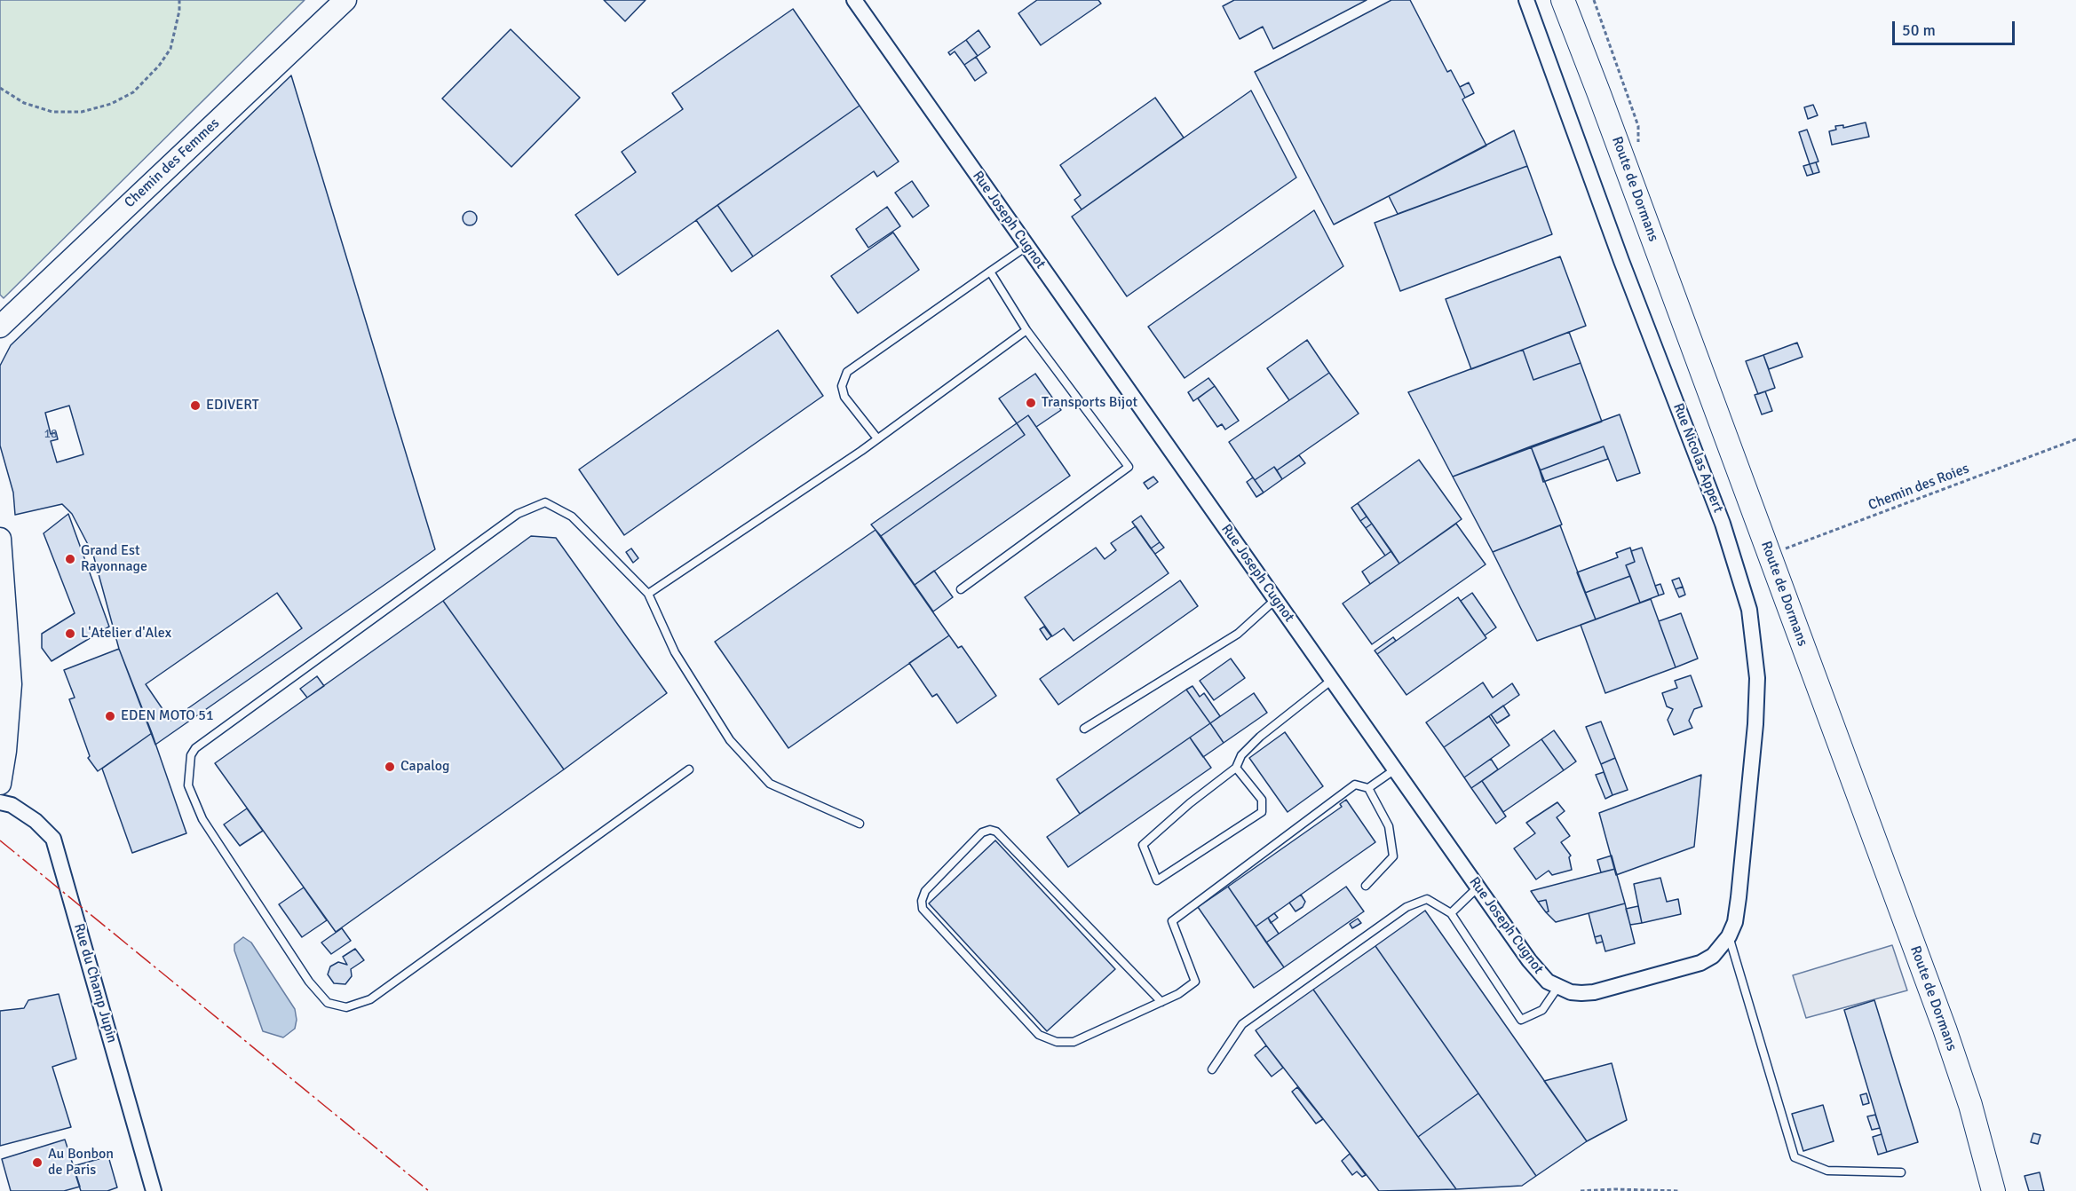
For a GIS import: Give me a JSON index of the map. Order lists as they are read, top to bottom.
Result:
{
  "streets": {
    "main road": ["Route de Dormans"],
    "street": [
      "Chemin des Femmes",
      "Rue Joseph Cugnot",
      "Rue Nicolas Appert",
      "Rue du Champ Jupin"
    ],
    "path": ["Chemin des Roies"]
  },
  "crossings": [
    ["Route de Dormans", "Chemin des Roies"]
  ],
  "places": [
    "Transports Bijot",
    "EDIVERT",
    "Grand Est Rayonnage",
    "L'Atelier d'Alex",
    "EDEN MOTO 51",
    "Capalog",
    "Au Bonbon de Paris"
  ],
  "house_numbers": ["18"],
  "scale_bar": "50 m"
}
